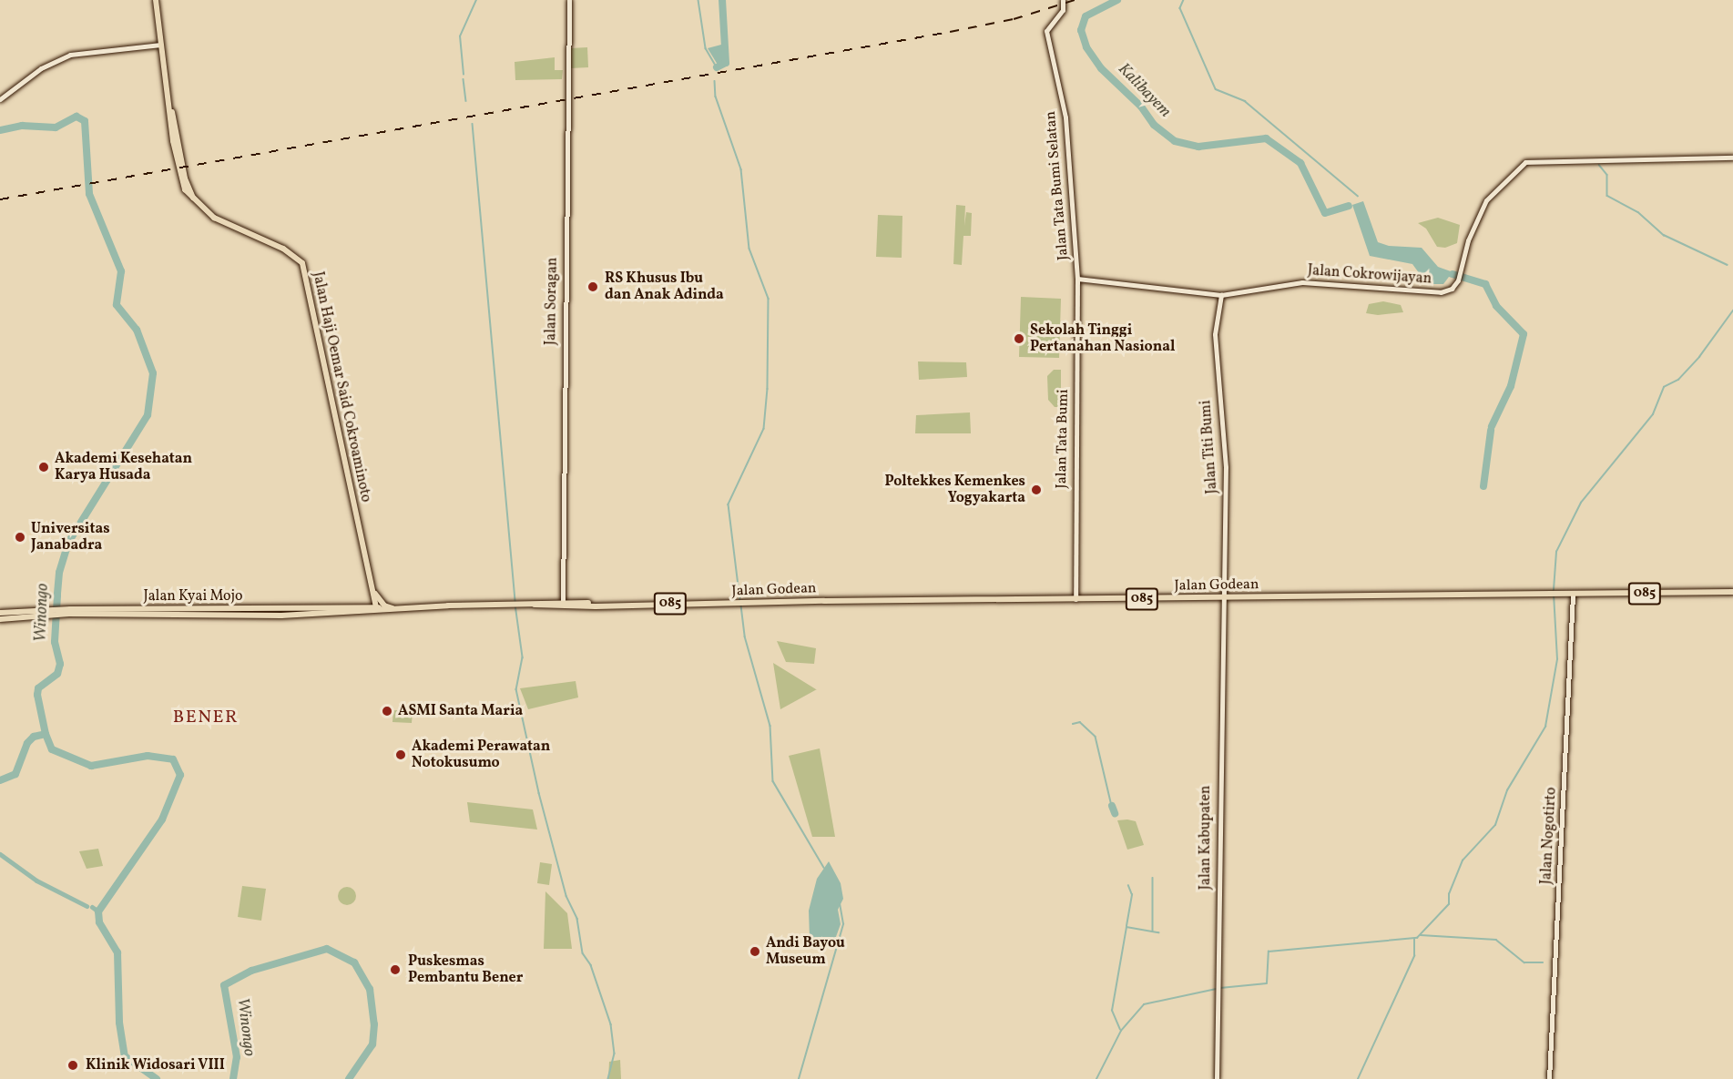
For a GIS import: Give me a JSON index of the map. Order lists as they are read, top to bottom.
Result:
{
  "streets": {
    "main road": [
      "Jalan Haji Oemar Said Cokroaminoto",
      "Jalan Godean",
      "085",
      "Jalan Kyai Mojo"
    ],
    "street": [
      "Jalan Tata Bumi Selatan",
      "Jalan Cokrowijayan",
      "Jalan Soragan",
      "Jalan Tata Bumi",
      "Jalan Titi Bumi",
      "Jalan Nogotirto",
      "Jalan Kabupaten"
    ]
  },
  "crossings": [
    ["Jalan Tata Bumi Selatan", "Jalan Cokrowijayan"],
    ["Jalan Tata Bumi Selatan", "Jalan Tata Bumi"],
    ["Jalan Cokrowijayan", "Jalan Tata Bumi"],
    ["Jalan Cokrowijayan", "Jalan Titi Bumi"],
    ["Jalan Soragan", "Jalan Godean"],
    ["Jalan Haji Oemar Said Cokroaminoto", "Jalan Kyai Mojo"],
    ["Jalan Tata Bumi", "Jalan Godean"],
    ["Jalan Titi Bumi", "Jalan Godean"],
    ["Jalan Titi Bumi", "Jalan Kabupaten"],
    ["Jalan Godean", "Jalan Kyai Mojo"],
    ["Jalan Godean", "Jalan Nogotirto"],
    ["Jalan Godean", "Jalan Kabupaten"]
  ],
  "districts": ["BENER"],
  "water": ["Kalibayem", "Winongo"],
  "places": [
    "RS Khusus Ibu dan Anak Adinda",
    "Sekolah Tinggi Pertanahan Nasional",
    "Akademi Kesehatan Karya Husada",
    "Poltekkes Kemenkes Yogyakarta",
    "Universitas Janabadra",
    "ASMI Santa Maria",
    "Akademi Perawatan Notokusumo",
    "Andi Bayou Museum",
    "Puskesmas Pembantu Bener",
    "Klinik Widosari VIII"
  ]
}
